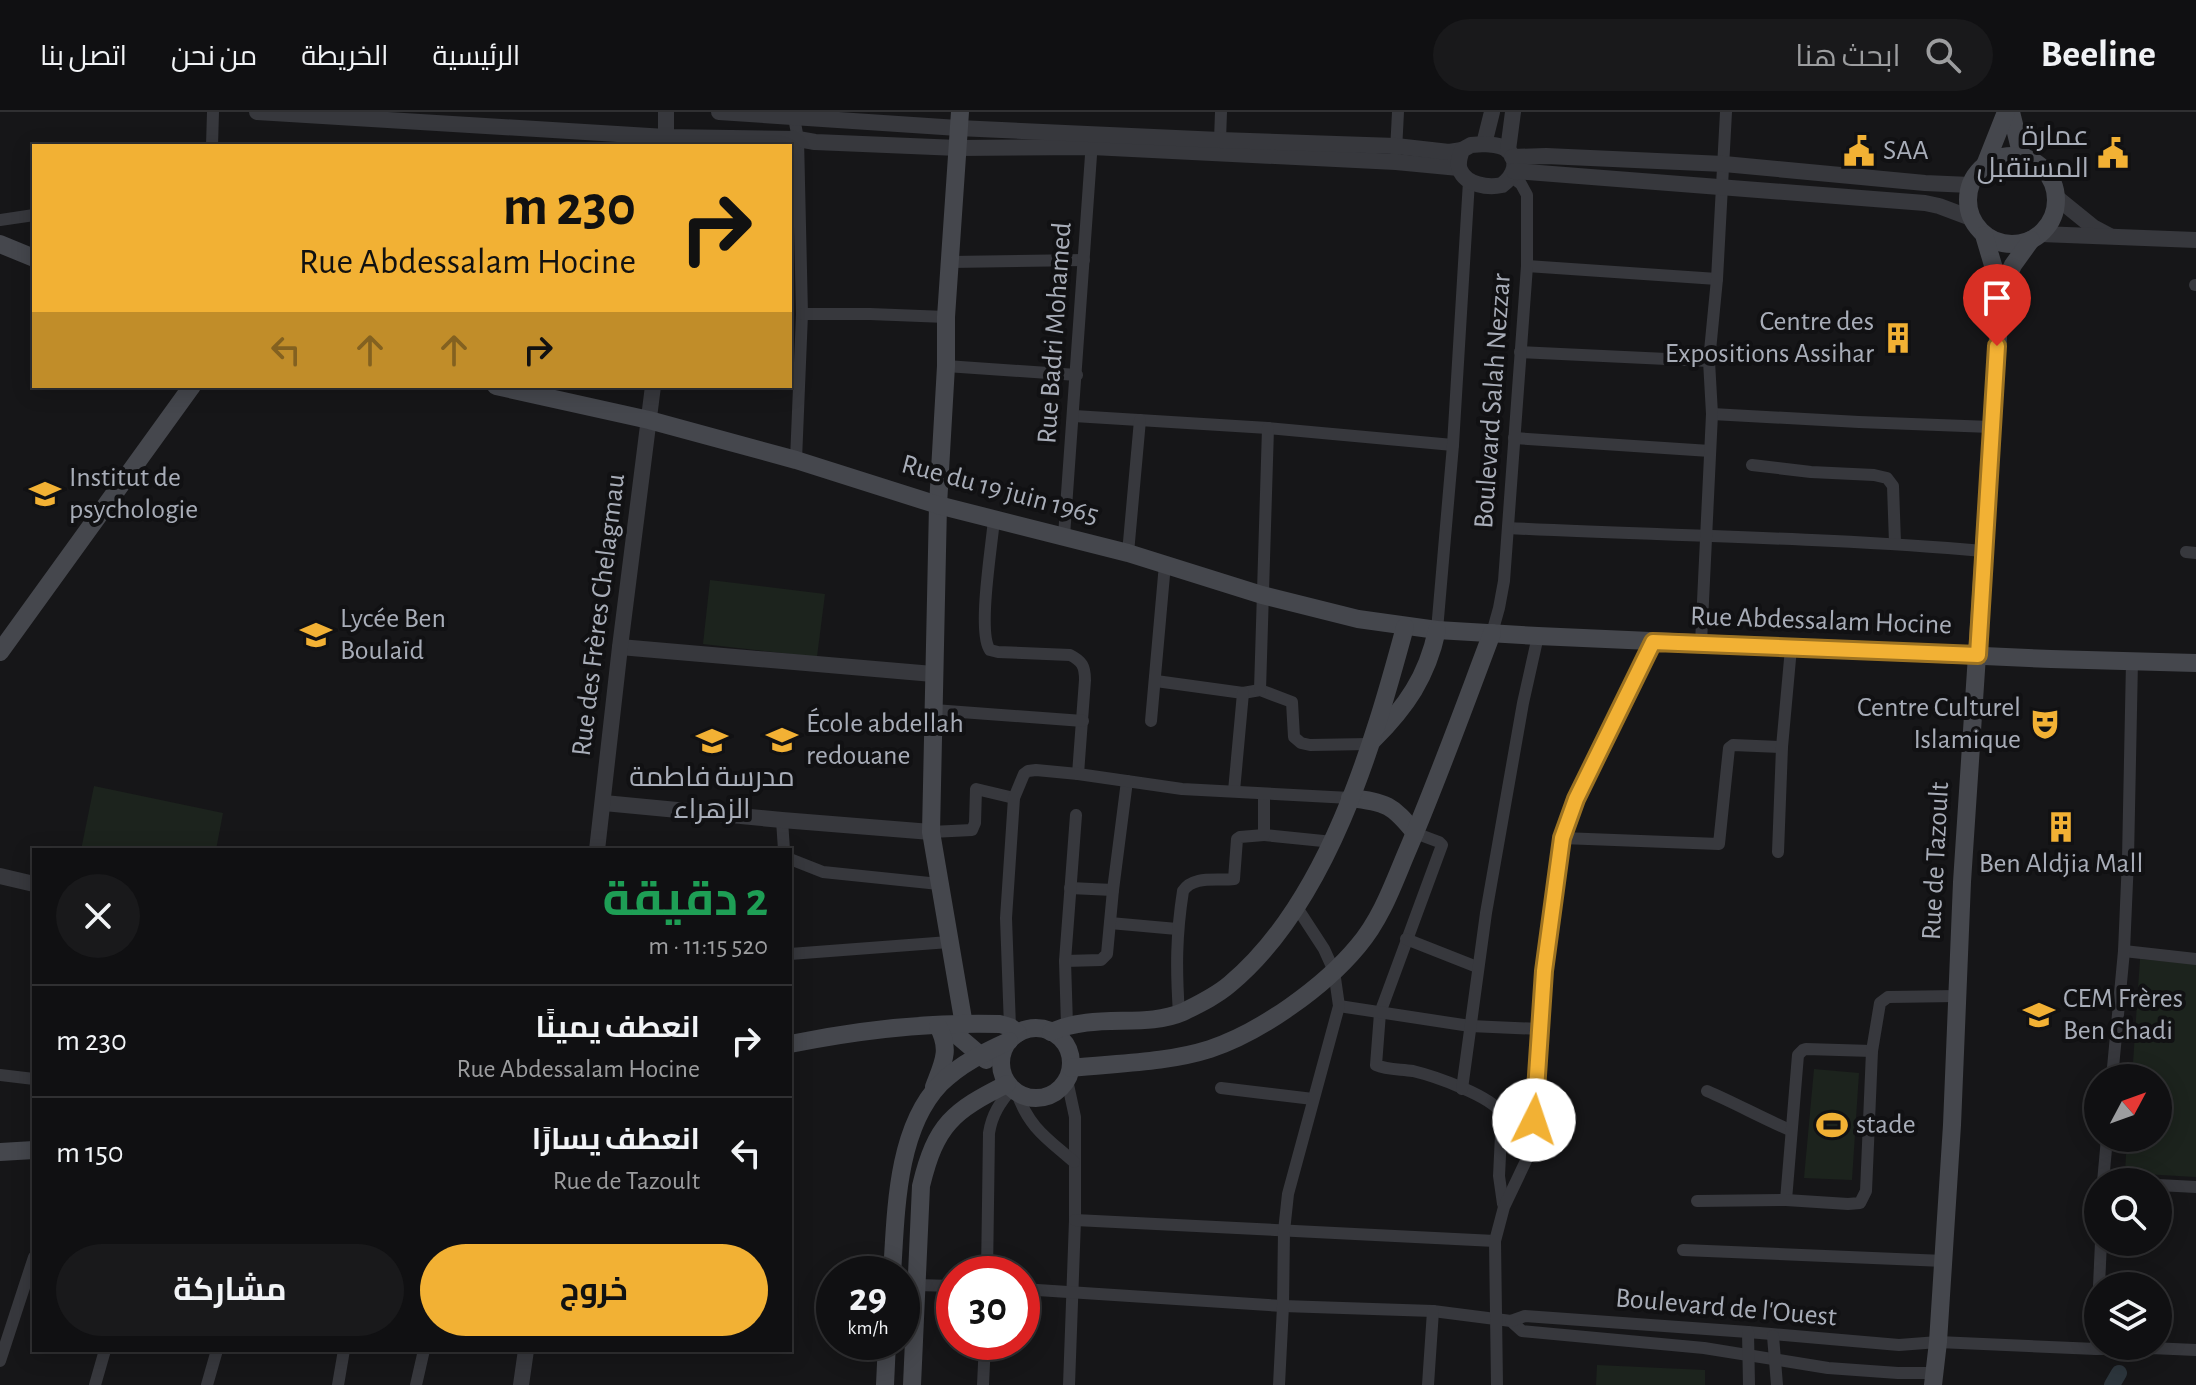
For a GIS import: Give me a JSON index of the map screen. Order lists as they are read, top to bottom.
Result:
{
  "streets": {
    "main road": ["Rue du 19 juin 1965", "Rue Abdessalam Hocine", "Rue de Tazoult"],
    "street": [
      "Rue Badri Mohamed",
      "Boulevard Salah Nezzar",
      "Rue des Frères Chelagmau",
      "Boulevard de l'Ouest"
    ]
  },
  "crossings": [
    ["Rue Badri Mohamed", "Rue du 19 juin 1965"],
    ["Boulevard Salah Nezzar", "Rue du 19 juin 1965"],
    ["Boulevard Salah Nezzar", "Rue Abdessalam Hocine"],
    ["Rue du 19 juin 1965", "Rue des Frères Chelagmau"],
    ["Rue du 19 juin 1965", "Rue Abdessalam Hocine"],
    ["Rue Abdessalam Hocine", "Rue de Tazoult"],
    ["Rue de Tazoult", "Boulevard de l'Ouest"]
  ],
  "places": {
    "public building": ["SAA", "عمارة المستقبل"],
    "building": ["Centre des Expositions Assihar", "Ben Aldjia Mall"],
    "school or university": [
      "Institut de psychologie",
      "Lycée Ben Boulaïd",
      "École abdellah redouane",
      "مدرسة فاطمة الزهراء",
      "CEM Frères Ben Chadi"
    ],
    "theatre": ["Centre Culturel Islamique"],
    "sports": ["stade"]
  },
  "north": "top right",
  "page": {
    "header": "Beeline",
    "search": "ابحث هنا",
    "nav": [
      "الرئيسية",
      "الخريطة",
      "من نحن",
      "اتصل بنا"
    ],
    "turn": ["230 m", "Rue Abdessalam Hocine"],
    "heading": ["2 دقيقة", "520 m · 11:15"],
    "list": [
      {
        "name": "انعطف يمينًا",
        "note": "Rue Abdessalam Hocine",
        "value": "230 m"
      },
      {
        "name": "انعطف يسارًا",
        "note": "Rue de Tazoult",
        "value": "150 m"
      }
    ],
    "buttons": ["خروج", "مشاركة"],
    "speed": "29 km/h",
    "limit": "30"
  }
}
